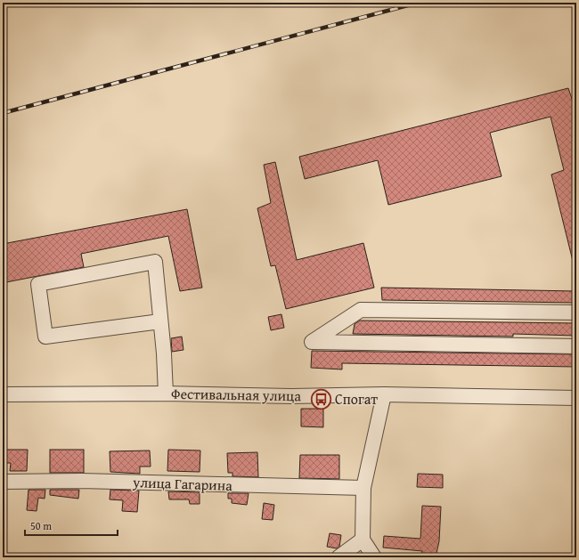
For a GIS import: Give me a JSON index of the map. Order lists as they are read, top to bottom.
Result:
{
  "streets": {
    "street": ["Фестивальная улица", "улица Гагарина"]
  },
  "places": {
    "bus stop": ["Спогат"]
  },
  "scale_bar": "50 m"
}
